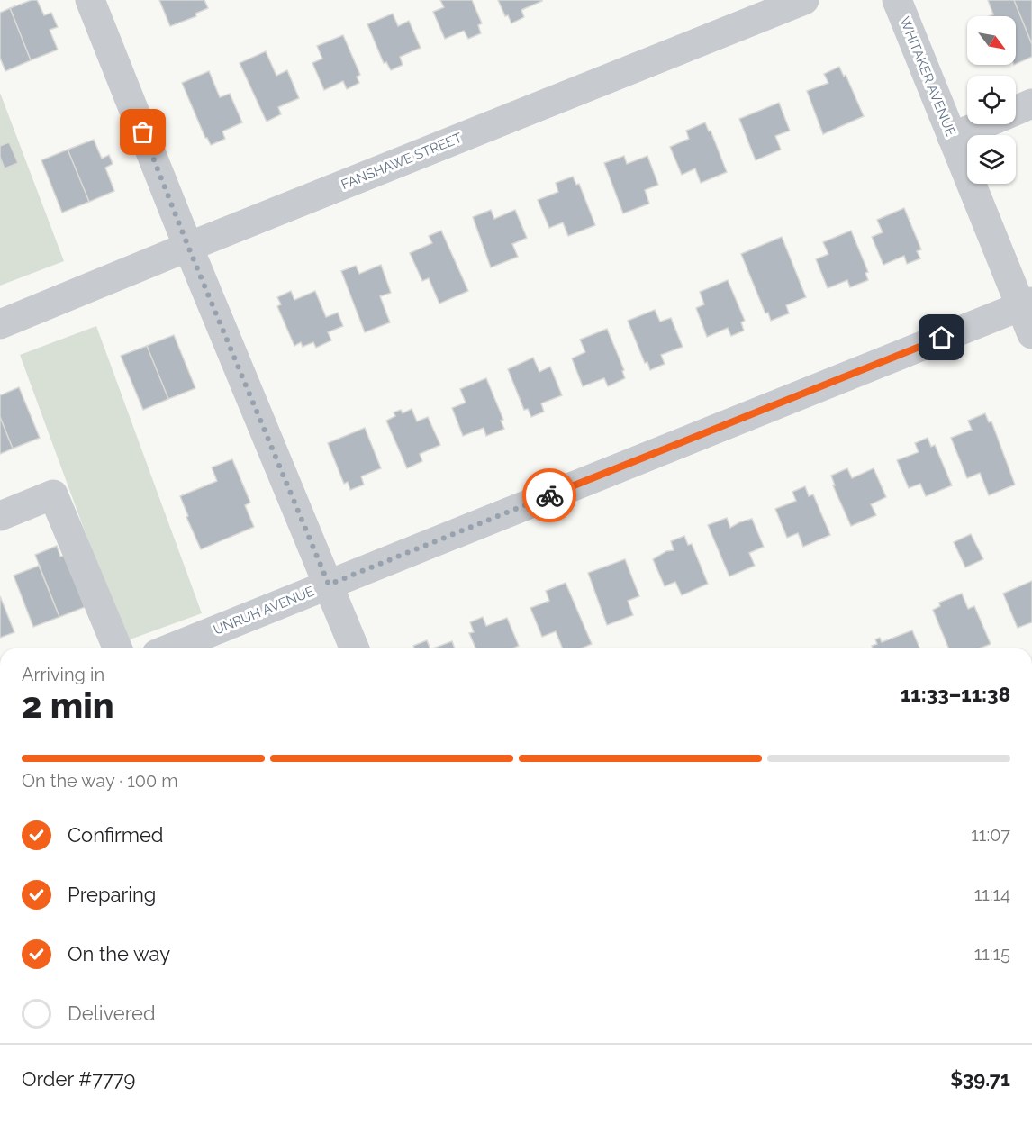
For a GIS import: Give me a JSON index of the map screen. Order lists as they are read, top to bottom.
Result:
{
  "streets": {
    "street": ["WHITAKER AVENUE", "FANSHAWE STREET", "UNRUH AVENUE"]
  },
  "crossings": [
    ["WHITAKER AVENUE", "UNRUH AVENUE"]
  ],
  "north": "bottom right",
  "page": {
    "heading": ["2 min", "Arriving in", "11:33–11:38"],
    "panel": ["Order #7779", "$39.71"],
    "bar": "On the way · 100 m",
    "list": [
      ["Confirmed", "11:07"],
      ["Preparing", "11:14"],
      ["On the way", "11:15"],
      "Delivered"
    ]
  }
}
